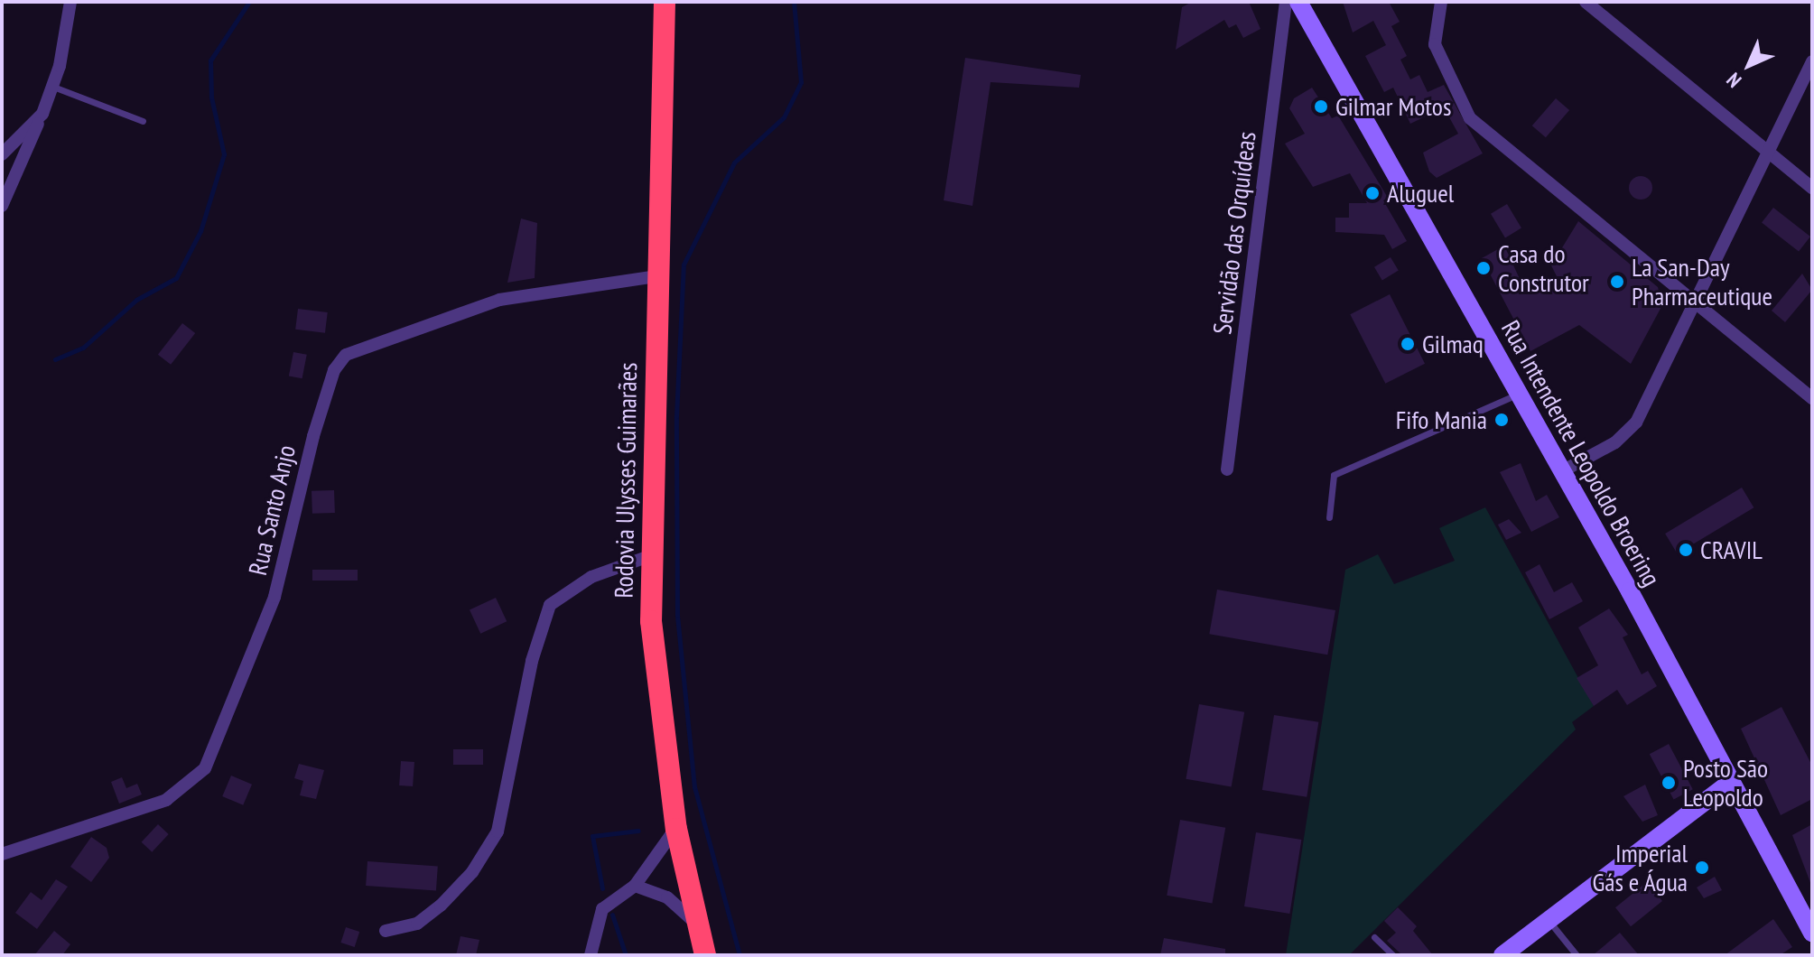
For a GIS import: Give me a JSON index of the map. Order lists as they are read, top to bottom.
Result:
{
  "streets": {
    "highway": ["Rodovia Ulysses Guimarães"],
    "main road": ["Rua Intendente Leopoldo Broering"],
    "street": ["Servidão das Orquídeas", "Rua Santo Anjo"]
  },
  "crossings": [
    ["Rodovia Ulysses Guimarães", "Rua Santo Anjo"]
  ],
  "places": [
    "Gilmar Motos",
    "Aluguel",
    "Casa do Construtor",
    "La San-Day Pharmaceutique",
    "Gilmaq",
    "Fifo Mania",
    "CRAVIL",
    "Posto São Leopoldo",
    "Imperial Gás e Água"
  ],
  "north": "bottom left"
}
